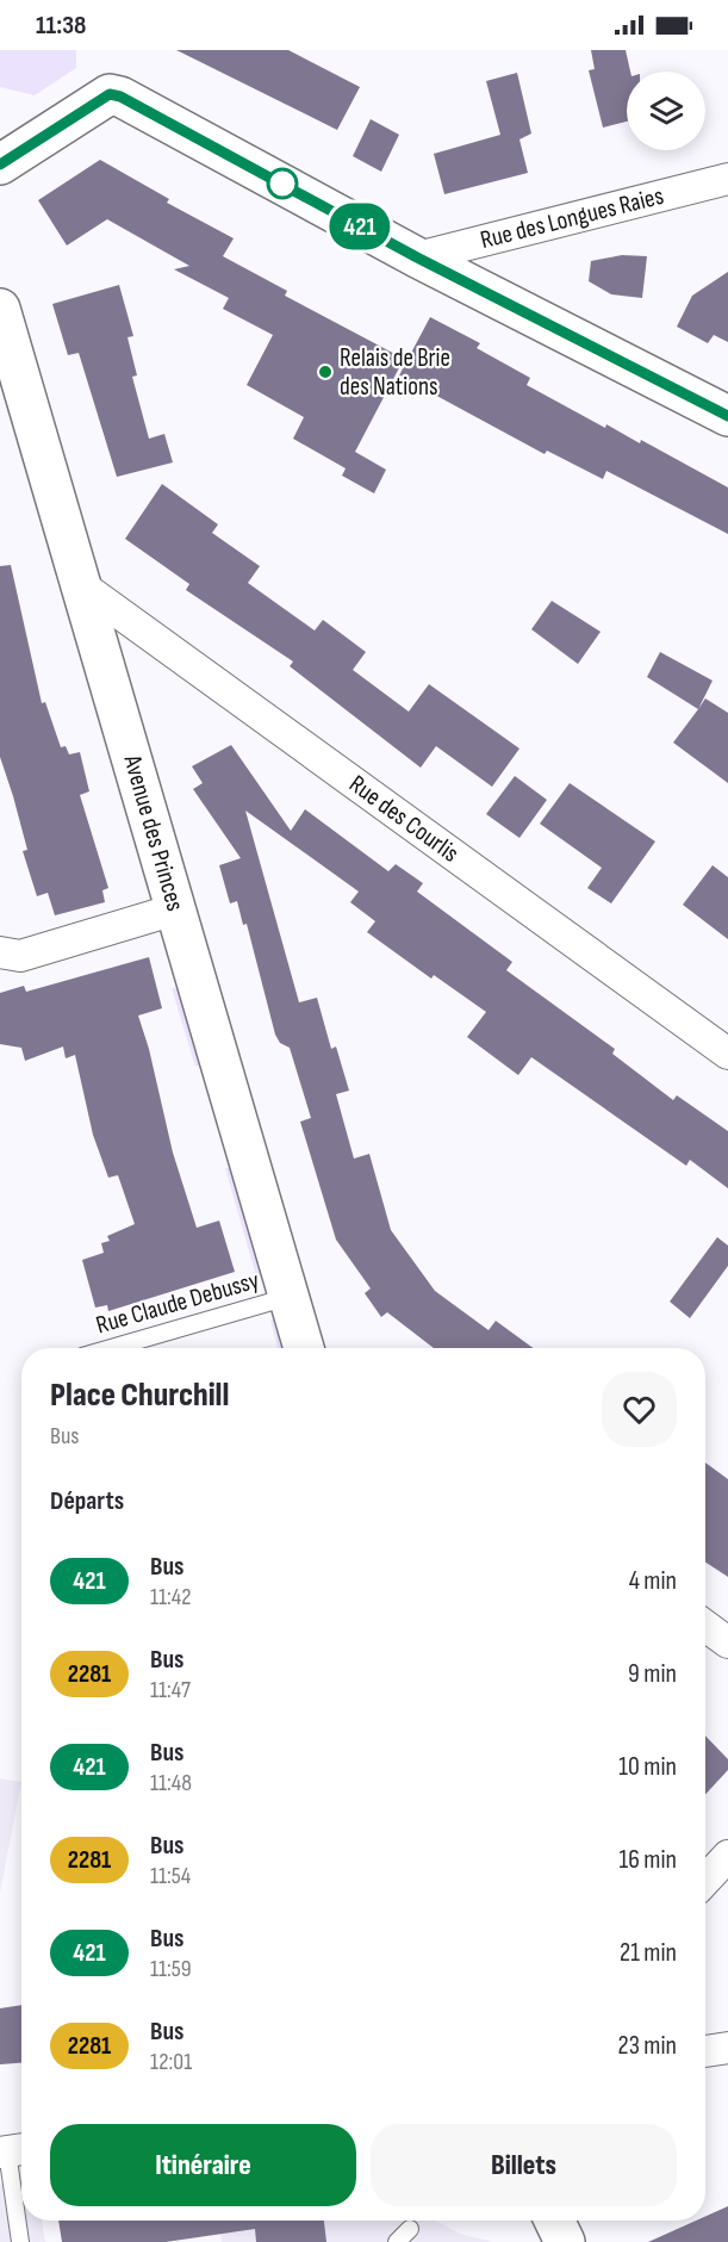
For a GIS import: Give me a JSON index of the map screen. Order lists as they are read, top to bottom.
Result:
{
  "streets": {
    "main road": ["Avenue des Princes"],
    "street": ["Rue des Longues Raies", "Rue des Courlis"],
    "lane": ["Rue Claude Debussy"]
  },
  "crossings": [
    ["Rue des Courlis", "Avenue des Princes"],
    ["Avenue des Princes", "Rue Claude Debussy"]
  ],
  "places": ["Relais de Brie des Nations"],
  "lines": ["bus line 421"],
  "page": {
    "status": "11:38",
    "on_map": "421",
    "heading": [
      ["Place Churchill", "Bus"],
      "Départs"
    ],
    "list": [
      {
        "mark": "421",
        "name": "Bus",
        "note": "11:42",
        "value": "4 min"
      },
      {
        "mark": "2281",
        "name": "Bus",
        "note": "11:47",
        "value": "9 min"
      },
      {
        "mark": "421",
        "name": "Bus",
        "note": "11:48",
        "value": "10 min"
      },
      {
        "mark": "2281",
        "name": "Bus",
        "note": "11:54",
        "value": "16 min"
      },
      {
        "mark": "421",
        "name": "Bus",
        "note": "11:59",
        "value": "21 min"
      },
      {
        "mark": "2281",
        "name": "Bus",
        "note": "12:01",
        "value": "23 min"
      }
    ],
    "buttons": ["Itinéraire", "Billets"]
  }
}
